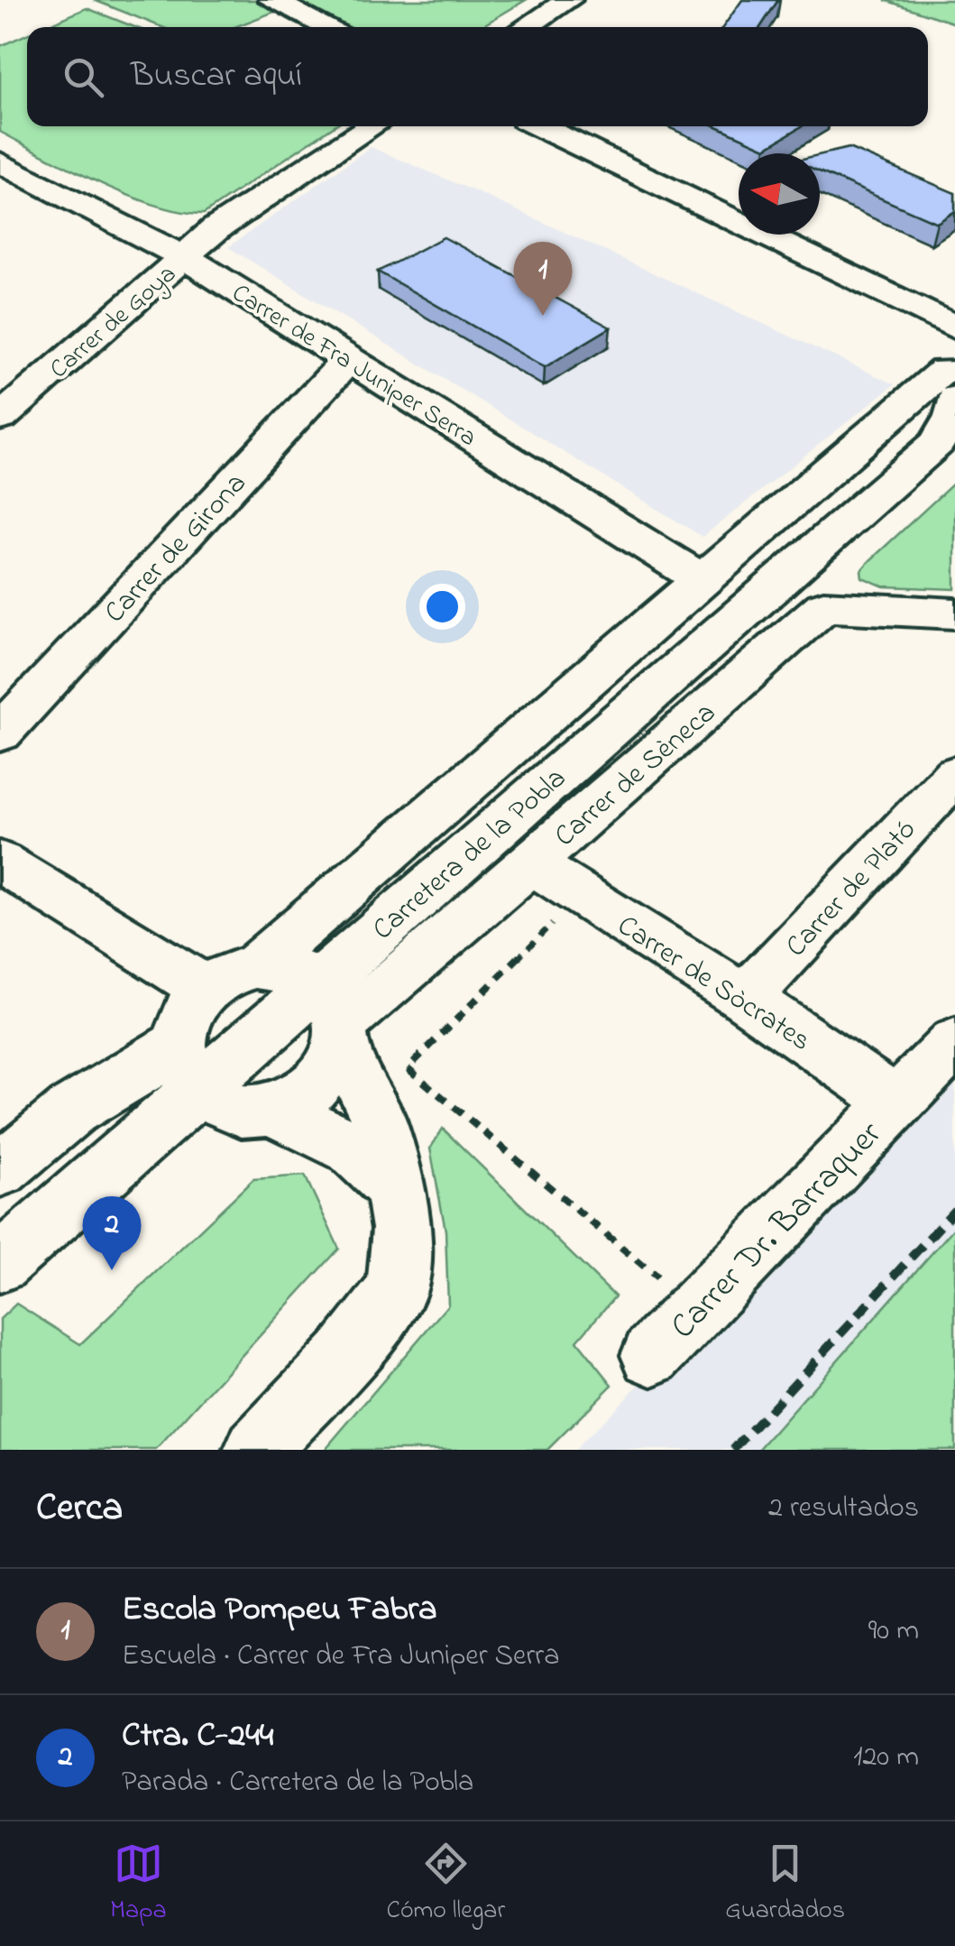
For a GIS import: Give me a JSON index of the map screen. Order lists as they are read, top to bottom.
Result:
{
  "streets": {
    "street": [
      "Carrer de Goya",
      "Carrer de Fra Juniper Serra",
      "Carrer de Girona",
      "Carrer de Sèneca",
      "Carretera de la Pobla",
      "Carrer de Plató",
      "Carrer de Sòcrates",
      "Carrer Dr. Barraquer"
    ]
  },
  "crossings": [
    ["Carrer de Goya", "Carrer de Fra Juniper Serra"],
    ["Carrer de Fra Juniper Serra", "Carrer de Girona"],
    ["Carrer de Fra Juniper Serra", "Carretera de la Pobla"],
    ["Carrer de Sèneca", "Carretera de la Pobla"],
    ["Carrer de Sèneca", "Carrer de Sòcrates"],
    ["Carrer de Plató", "Carrer de Sòcrates"],
    ["Carrer de Sòcrates", "Carrer Dr. Barraquer"]
  ],
  "north": "left",
  "page": {
    "search": "Buscar aquí",
    "pins": ["1", "2"],
    "heading": ["Cerca", "2 resultados"],
    "list": [
      {
        "mark": "1",
        "name": "Escola Pompeu Fabra",
        "note": "Escuela · Carrer de Fra Juniper Serra",
        "value": "90 m"
      },
      {
        "mark": "2",
        "name": "Ctra. C-244",
        "note": "Parada · Carretera de la Pobla",
        "value": "120 m"
      }
    ],
    "nav": ["Mapa", "Cómo llegar", "Guardados"]
  }
}
